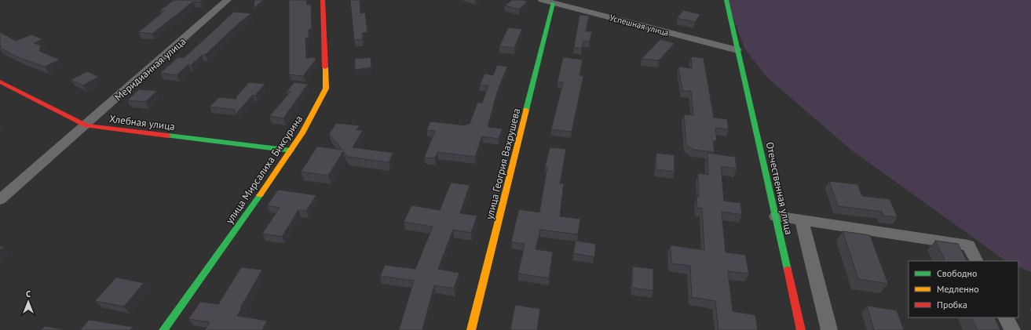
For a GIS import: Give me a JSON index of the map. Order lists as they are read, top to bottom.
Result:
{
  "streets": {
    "street": [
      "Успешная улица",
      "Меридианная улица",
      "Хлебная улица",
      "улица Геогрия Вахрушева",
      "улица Мирсалиха Биксурина",
      "Отечественная улица"
    ]
  },
  "crossings": [
    ["Успешная улица", "улица Геогрия Вахрушева"],
    ["Успешная улица", "Отечественная улица"],
    ["Меридианная улица", "Хлебная улица"],
    ["Хлебная улица", "улица Мирсалиха Биксурина"]
  ],
  "legend": ["Свободно", "Медленно", "Пробка"],
  "north": "top"
}
